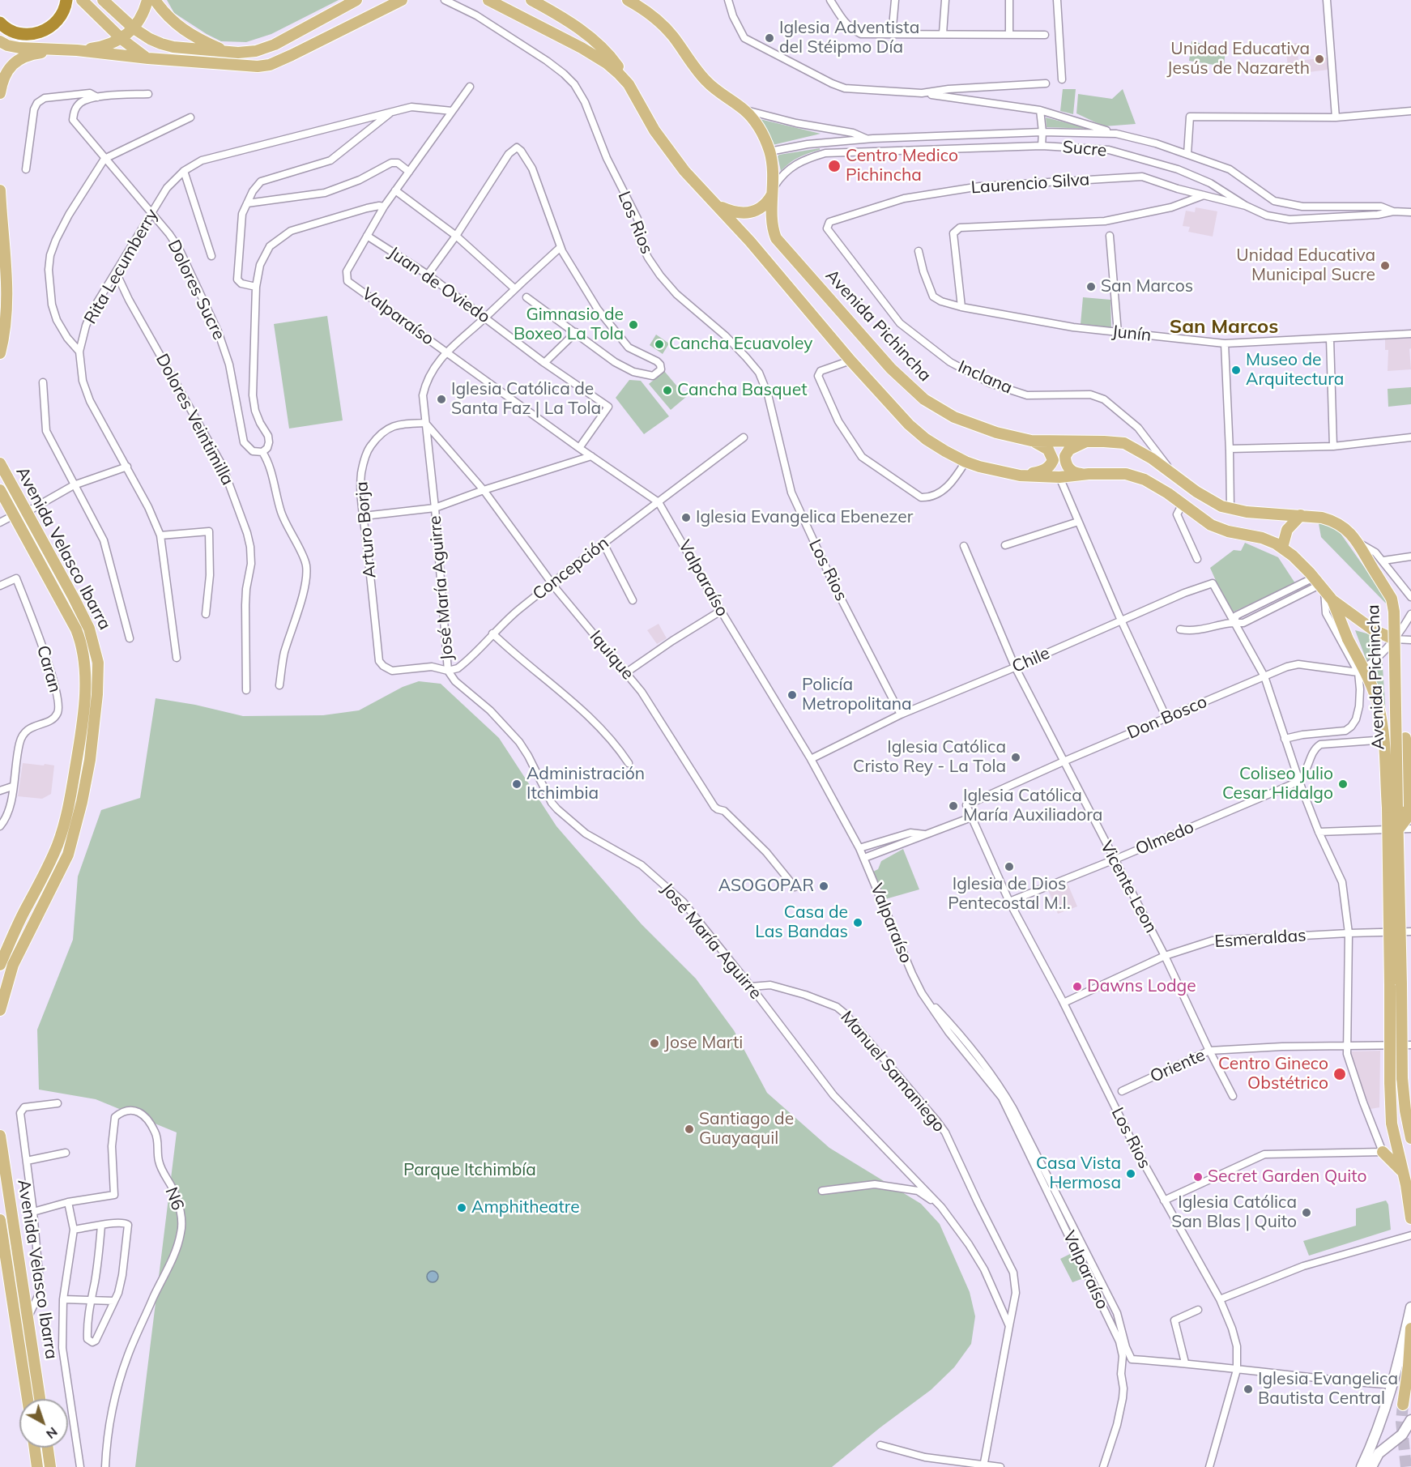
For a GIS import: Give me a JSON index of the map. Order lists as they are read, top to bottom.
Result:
{
  "streets": {
    "main road": ["Avenida Pichincha", "Avenida Velasco Ibarra"],
    "street": [
      "Sucre",
      "Laurencio Silva",
      "Los Rios",
      "Rita Lecumberry",
      "Juan de Oviedo",
      "Dolores Sucre",
      "Valparaíso",
      "Junín",
      "Inclana",
      "Dolores Veintimilla",
      "Arturo Borja",
      "Concepción",
      "José María Aguirre",
      "Iquique",
      "Chile",
      "Caran",
      "Don Bosco",
      "Olmedo",
      "Vicente Leon",
      "Esmeraldas",
      "Oriente",
      "Manuel Samaniego",
      "N6"
    ]
  },
  "crossings": [
    ["Sucre", "Laurencio Silva"],
    ["Sucre", "Avenida Pichincha"],
    ["Laurencio Silva", "Inclana"],
    ["Los Rios", "Chile"],
    ["Los Rios", "Don Bosco"],
    ["Los Rios", "Olmedo"],
    ["Los Rios", "Esmeraldas"],
    ["Rita Lecumberry", "Dolores Sucre"],
    ["Rita Lecumberry", "Dolores Veintimilla"],
    ["Juan de Oviedo", "Valparaíso"],
    ["Juan de Oviedo", "José María Aguirre"],
    ["Valparaíso", "Concepción"],
    ["Valparaíso", "José María Aguirre"],
    ["Valparaíso", "Chile"],
    ["Avenida Pichincha", "Inclana"],
    ["Avenida Pichincha", "Don Bosco"],
    ["Avenida Pichincha", "Esmeraldas"],
    ["Arturo Borja", "Concepción"],
    ["Arturo Borja", "José María Aguirre"],
    ["Arturo Borja", "Iquique"],
    ["Concepción", "José María Aguirre"],
    ["Concepción", "Iquique"],
    ["José María Aguirre", "Iquique"],
    ["José María Aguirre", "Manuel Samaniego"],
    ["Chile", "Vicente Leon"],
    ["Don Bosco", "Vicente Leon"],
    ["Olmedo", "Vicente Leon"],
    ["Vicente Leon", "Esmeraldas"],
    ["Vicente Leon", "Oriente"]
  ],
  "districts": ["San Marcos"],
  "parks": ["Parque Itchimbía"],
  "places": [
    "Iglesia Adventista del Stéipmo Día",
    "Unidad Educativa Jesús de Nazareth",
    "Centro Medico Pichincha",
    "Unidad Educativa Municipal Sucre",
    "San Marcos",
    "Gimnasio de Boxeo La Tola",
    "Cancha Ecuavoley",
    "Museo de Arquitectura",
    "Cancha Basquet",
    "Iglesia Católica de Santa Faz | La Tola",
    "Iglesia Evangelica Ebenezer",
    "Policía Metropolitana",
    "Iglesia Católica Cristo Rey - La Tola",
    "Administración Itchimbia",
    "Coliseo Julio Cesar Hidalgo",
    "Iglesia Católica María Auxiliadora",
    "Iglesia de Dios Pentecostal M.I.",
    "ASOGOPAR",
    "Casa de Las Bandas",
    "Dawns Lodge",
    "Jose Marti",
    "Centro Gineco Obstétrico",
    "Santiago de Guayaquil",
    "Casa Vista Hermosa",
    "Secret Garden Quito",
    "Amphitheatre",
    "Iglesia Católica San Blas | Quito",
    "Iglesia Evangelica Bautista Central"
  ],
  "north": "bottom right"
}
